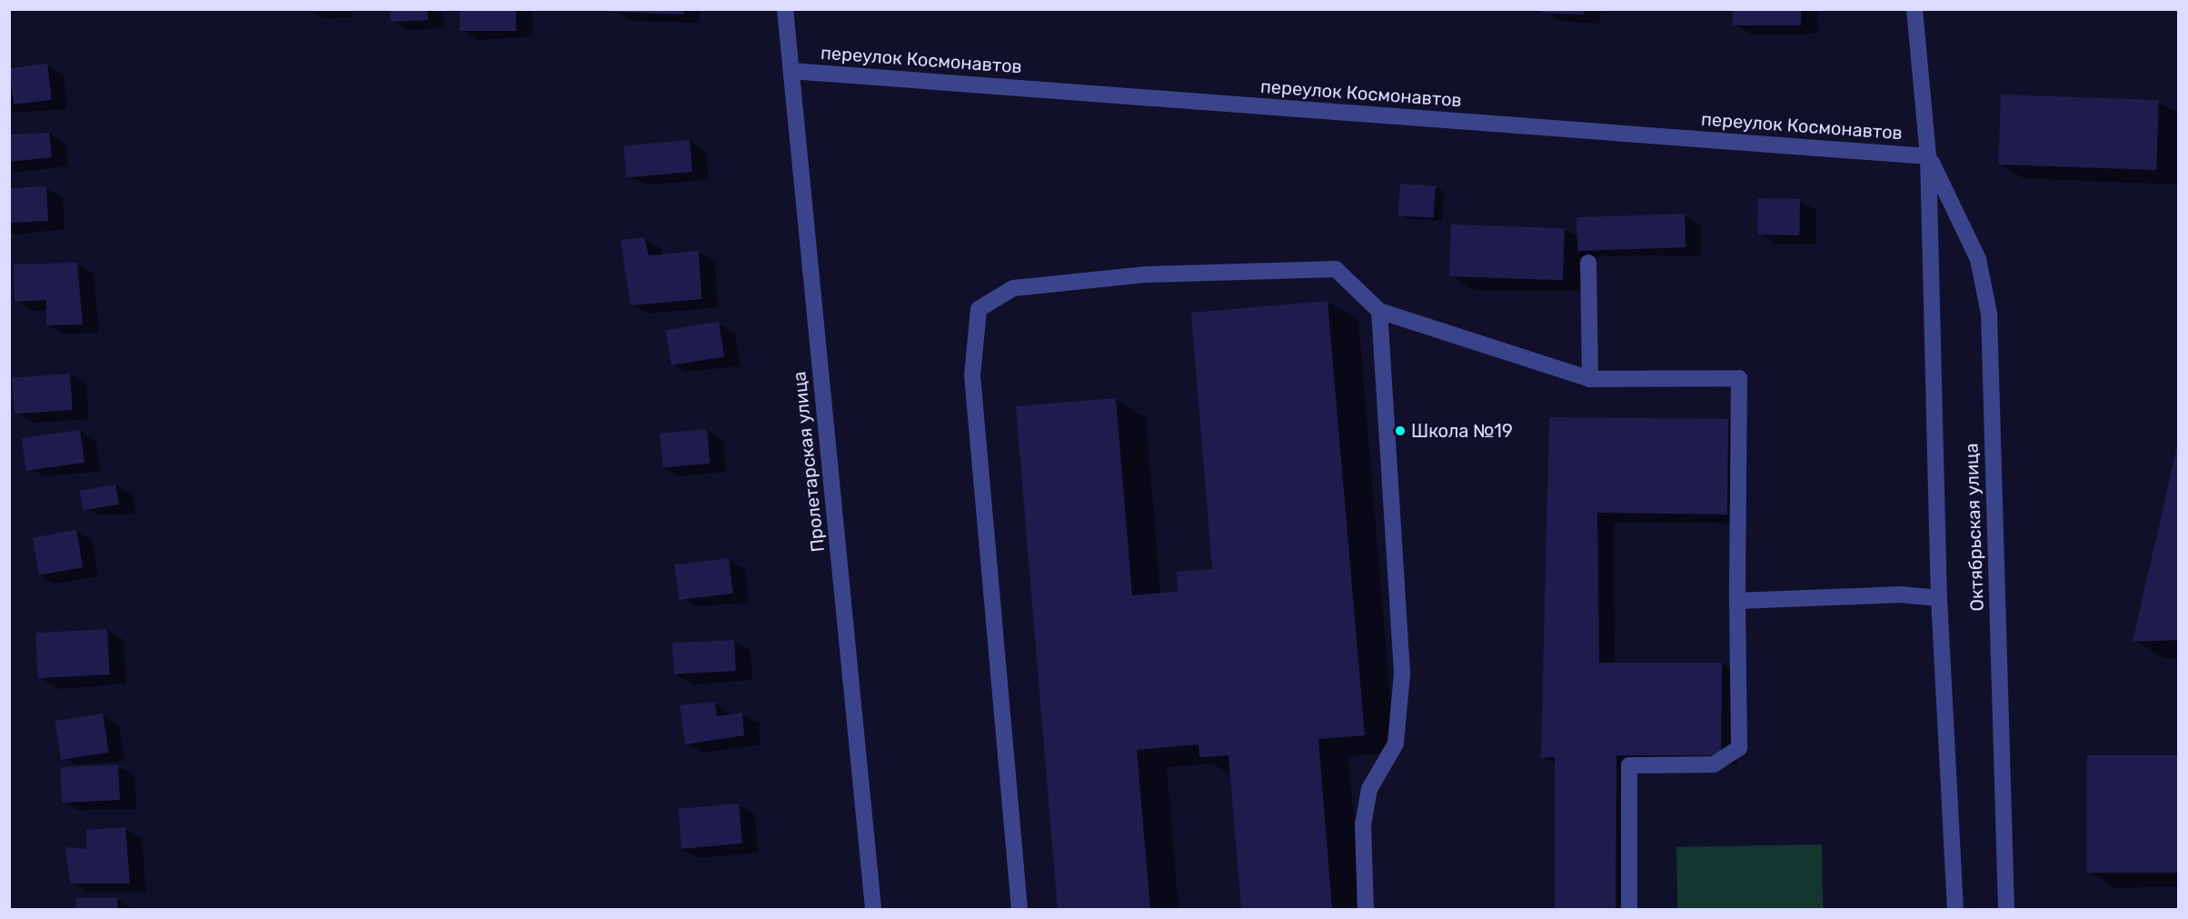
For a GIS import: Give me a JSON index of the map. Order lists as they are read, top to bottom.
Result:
{
  "streets": {
    "street": ["переулок Космонавтов", "Пролетарская улица", "Октябрьская улица"]
  },
  "crossings": [
    ["переулок Космонавтов", "Пролетарская улица"],
    ["переулок Космонавтов", "Октябрьская улица"]
  ],
  "places": ["Школа №19"]
}
